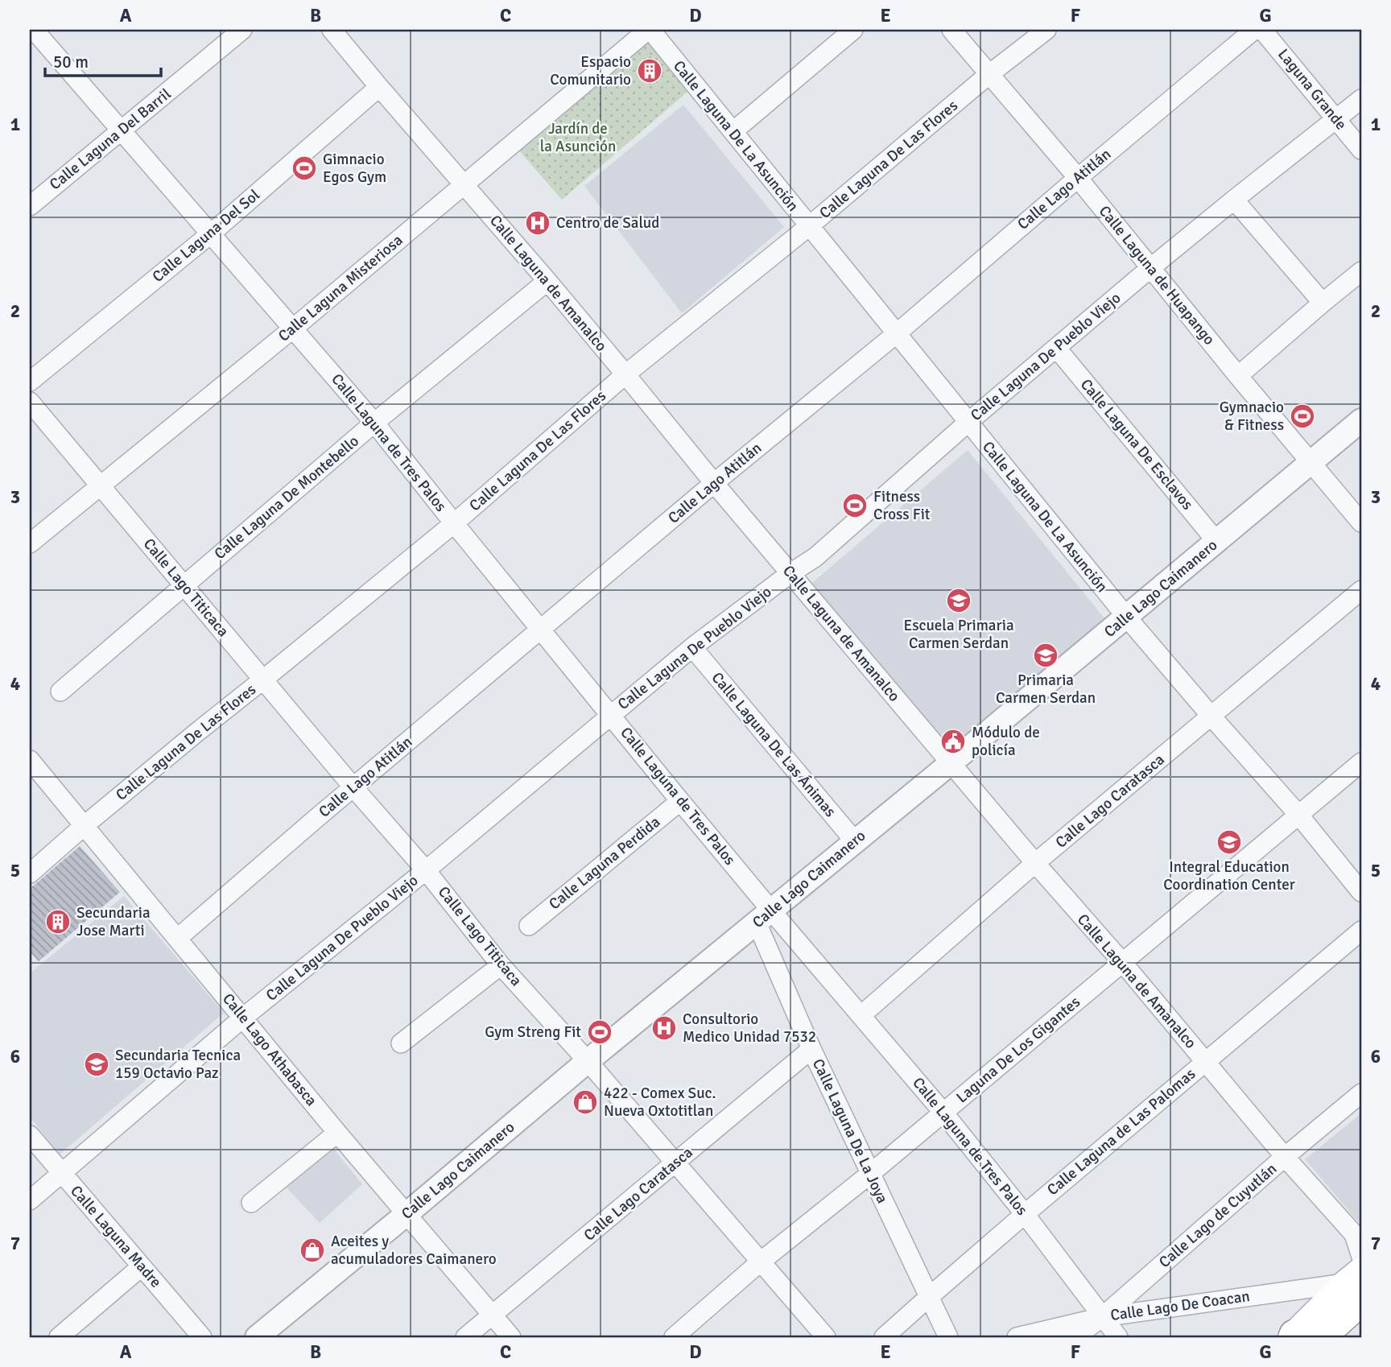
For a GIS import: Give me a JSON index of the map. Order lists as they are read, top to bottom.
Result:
{
  "streets": {
    "street": [
      "Laguna Grande",
      "Calle Laguna De La Asunción",
      "Calle Laguna Del Barril",
      "Calle Laguna De Las Flores",
      "Calle Lago Atitlán",
      "Calle Laguna Del Sol",
      "Calle Laguna de Huapango",
      "Calle Laguna de Amanalco",
      "Calle Laguna Misteriosa",
      "Calle Laguna De Pueblo Viejo",
      "Calle Laguna de Tres Palos",
      "Calle Laguna De Esclavos",
      "Calle Laguna De Montebello",
      "Calle Lago Titicaca",
      "Calle Lago Caimanero",
      "Calle Laguna De Las Ánimas",
      "Calle Lago Caratasca",
      "Calle Laguna Perdida",
      "Calle Lago Athabasca",
      "Laguna De Los Gigantes",
      "Calle Laguna De La Joya",
      "Calle Laguna de Las Palomas",
      "Calle Lago de Cuyutlán",
      "Calle Laguna Madre",
      "Calle Lago De Coacan"
    ]
  },
  "crossings": [
    ["Laguna Grande", "Calle Laguna De Pueblo Viejo"],
    ["Calle Laguna De La Asunción", "Calle Laguna De Las Flores"],
    ["Calle Laguna De La Asunción", "Calle Lago Atitlán"],
    ["Calle Laguna De La Asunción", "Calle Laguna Misteriosa"],
    ["Calle Laguna De La Asunción", "Calle Laguna De Pueblo Viejo"],
    ["Calle Laguna De La Asunción", "Calle Lago Caimanero"],
    ["Calle Laguna De La Asunción", "Calle Lago Caratasca"],
    ["Calle Laguna De La Asunción", "Laguna De Los Gigantes"],
    ["Calle Laguna Del Barril", "Calle Laguna de Tres Palos"],
    ["Calle Laguna De Las Flores", "Calle Laguna de Huapango"],
    ["Calle Laguna De Las Flores", "Calle Laguna de Amanalco"],
    ["Calle Laguna De Las Flores", "Calle Laguna de Tres Palos"],
    ["Calle Laguna De Las Flores", "Calle Lago Titicaca"],
    ["Calle Laguna De Las Flores", "Calle Lago Athabasca"],
    ["Calle Lago Atitlán", "Calle Laguna de Huapango"],
    ["Calle Lago Atitlán", "Calle Laguna de Amanalco"],
    ["Calle Lago Atitlán", "Calle Laguna de Tres Palos"],
    ["Calle Lago Atitlán", "Calle Lago Titicaca"],
    ["Calle Lago Atitlán", "Calle Lago Athabasca"],
    ["Calle Laguna Del Sol", "Calle Laguna de Amanalco"],
    ["Calle Laguna Del Sol", "Calle Laguna de Tres Palos"],
    ["Calle Laguna de Huapango", "Calle Laguna De Pueblo Viejo"],
    ["Calle Laguna de Huapango", "Calle Lago Caimanero"],
    ["Calle Laguna de Amanalco", "Calle Laguna Misteriosa"],
    ["Calle Laguna de Amanalco", "Calle Laguna De Pueblo Viejo"],
    ["Calle Laguna de Amanalco", "Calle Laguna De Montebello"],
    ["Calle Laguna de Amanalco", "Calle Lago Caimanero"],
    ["Calle Laguna de Amanalco", "Calle Lago Caratasca"],
    ["Calle Laguna de Amanalco", "Laguna De Los Gigantes"],
    ["Calle Laguna de Amanalco", "Calle Laguna de Las Palomas"],
    ["Calle Laguna de Amanalco", "Calle Lago de Cuyutlán"],
    ["Calle Laguna Misteriosa", "Calle Laguna de Tres Palos"],
    ["Calle Laguna Misteriosa", "Calle Lago Titicaca"],
    ["Calle Laguna De Pueblo Viejo", "Calle Laguna de Tres Palos"],
    ["Calle Laguna De Pueblo Viejo", "Calle Laguna De Esclavos"],
    ["Calle Laguna De Pueblo Viejo", "Calle Lago Titicaca"],
    ["Calle Laguna De Pueblo Viejo", "Calle Laguna De Las Ánimas"],
    ["Calle Laguna De Pueblo Viejo", "Calle Lago Athabasca"],
    ["Calle Laguna De Pueblo Viejo", "Calle Laguna Madre"],
    ["Calle Laguna de Tres Palos", "Calle Laguna De Montebello"],
    ["Calle Laguna de Tres Palos", "Calle Lago Caimanero"],
    ["Calle Laguna de Tres Palos", "Calle Lago Caratasca"],
    ["Calle Laguna de Tres Palos", "Calle Laguna Perdida"],
    ["Calle Laguna de Tres Palos", "Laguna De Los Gigantes"],
    ["Calle Laguna de Tres Palos", "Calle Laguna De La Joya"],
    ["Calle Laguna de Tres Palos", "Calle Laguna de Las Palomas"],
    ["Calle Laguna de Tres Palos", "Calle Lago de Cuyutlán"],
    ["Calle Laguna de Tres Palos", "Calle Lago De Coacan"],
    ["Calle Laguna De Esclavos", "Calle Lago Caimanero"],
    ["Calle Laguna De Montebello", "Calle Lago Titicaca"],
    ["Calle Lago Titicaca", "Calle Lago Caimanero"],
    ["Calle Lago Titicaca", "Calle Lago Caratasca"],
    ["Calle Lago Titicaca", "Laguna De Los Gigantes"],
    ["Calle Lago Caimanero", "Calle Laguna De Las Ánimas"],
    ["Calle Lago Caimanero", "Calle Lago Athabasca"],
    ["Calle Lago Caimanero", "Calle Laguna De La Joya"],
    ["Calle Lago Caratasca", "Calle Lago Athabasca"],
    ["Calle Lago Caratasca", "Calle Laguna De La Joya"],
    ["Laguna De Los Gigantes", "Calle Laguna De La Joya"],
    ["Calle Laguna De La Joya", "Calle Laguna de Las Palomas"],
    ["Calle Lago de Cuyutlán", "Calle Lago De Coacan"]
  ],
  "parks": ["Jardín de la Asunción"],
  "places": {
    "building": ["Espacio Comunitario", "Secundaria Jose Marti"],
    "sports": [
      "Gimnacio Egos Gym",
      "Gymnacio & Fitness",
      "Fitness Cross Fit",
      "Gym Streng Fit"
    ],
    "hospital": ["Centro de Salud", "Consultorio Medico Unidad 7532"],
    "school or university": [
      "Escuela Primaria Carmen Serdan",
      "Primaria Carmen Serdan",
      "Integral Education Coordination Center",
      "Secundaria Tecnica 159 Octavio Paz"
    ],
    "public building": ["Módulo de policía"],
    "shop": ["422 - Comex Suc. Nueva Oxtotitlan", "Aceites y acumuladores Caimanero"]
  },
  "scale_bar": "50 m",
  "grid": {
    "columns": [
      "A",
      "B",
      "C",
      "D",
      "E",
      "F",
      "G"
    ],
    "rows": [
      "1",
      "2",
      "3",
      "4",
      "5",
      "6",
      "7"
    ]
  }
}
